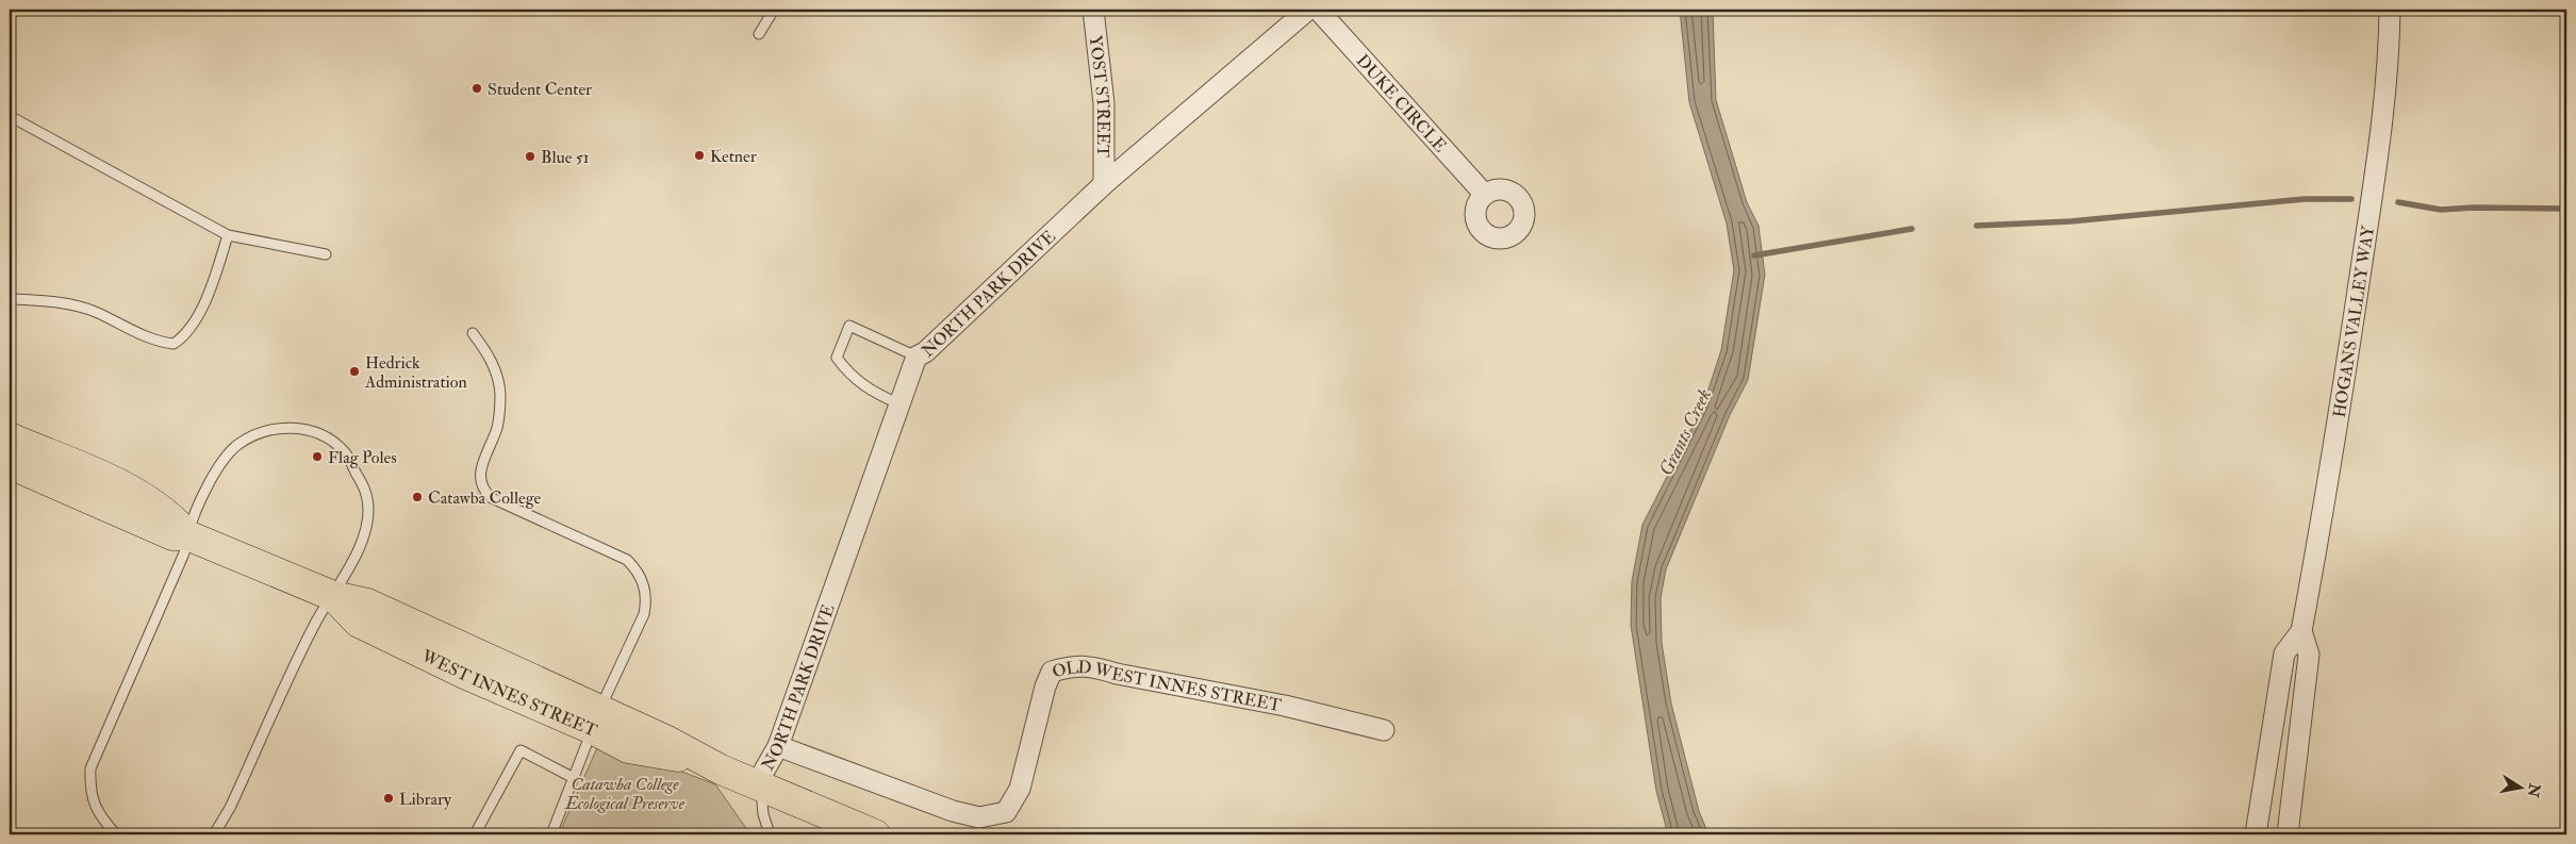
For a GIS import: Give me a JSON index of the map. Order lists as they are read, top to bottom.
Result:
{
  "streets": {
    "main road": ["WEST INNES STREET"],
    "street": [
      "YOST STREET",
      "DUKE CIRCLE",
      "NORTH PARK DRIVE",
      "HOGANS VALLEY WAY",
      "OLD WEST INNES STREET"
    ]
  },
  "crossings": [
    ["YOST STREET", "NORTH PARK DRIVE"],
    ["NORTH PARK DRIVE", "OLD WEST INNES STREET"],
    ["NORTH PARK DRIVE", "WEST INNES STREET"]
  ],
  "water": ["Grants Creek"],
  "parks": ["Catawba College Ecological Preserve"],
  "places": [
    "Student Center",
    "Ketner",
    "Blue 51",
    "Hedrick Administration",
    "Flag Poles",
    "Catawba College",
    "Library"
  ],
  "north": "right"
}
